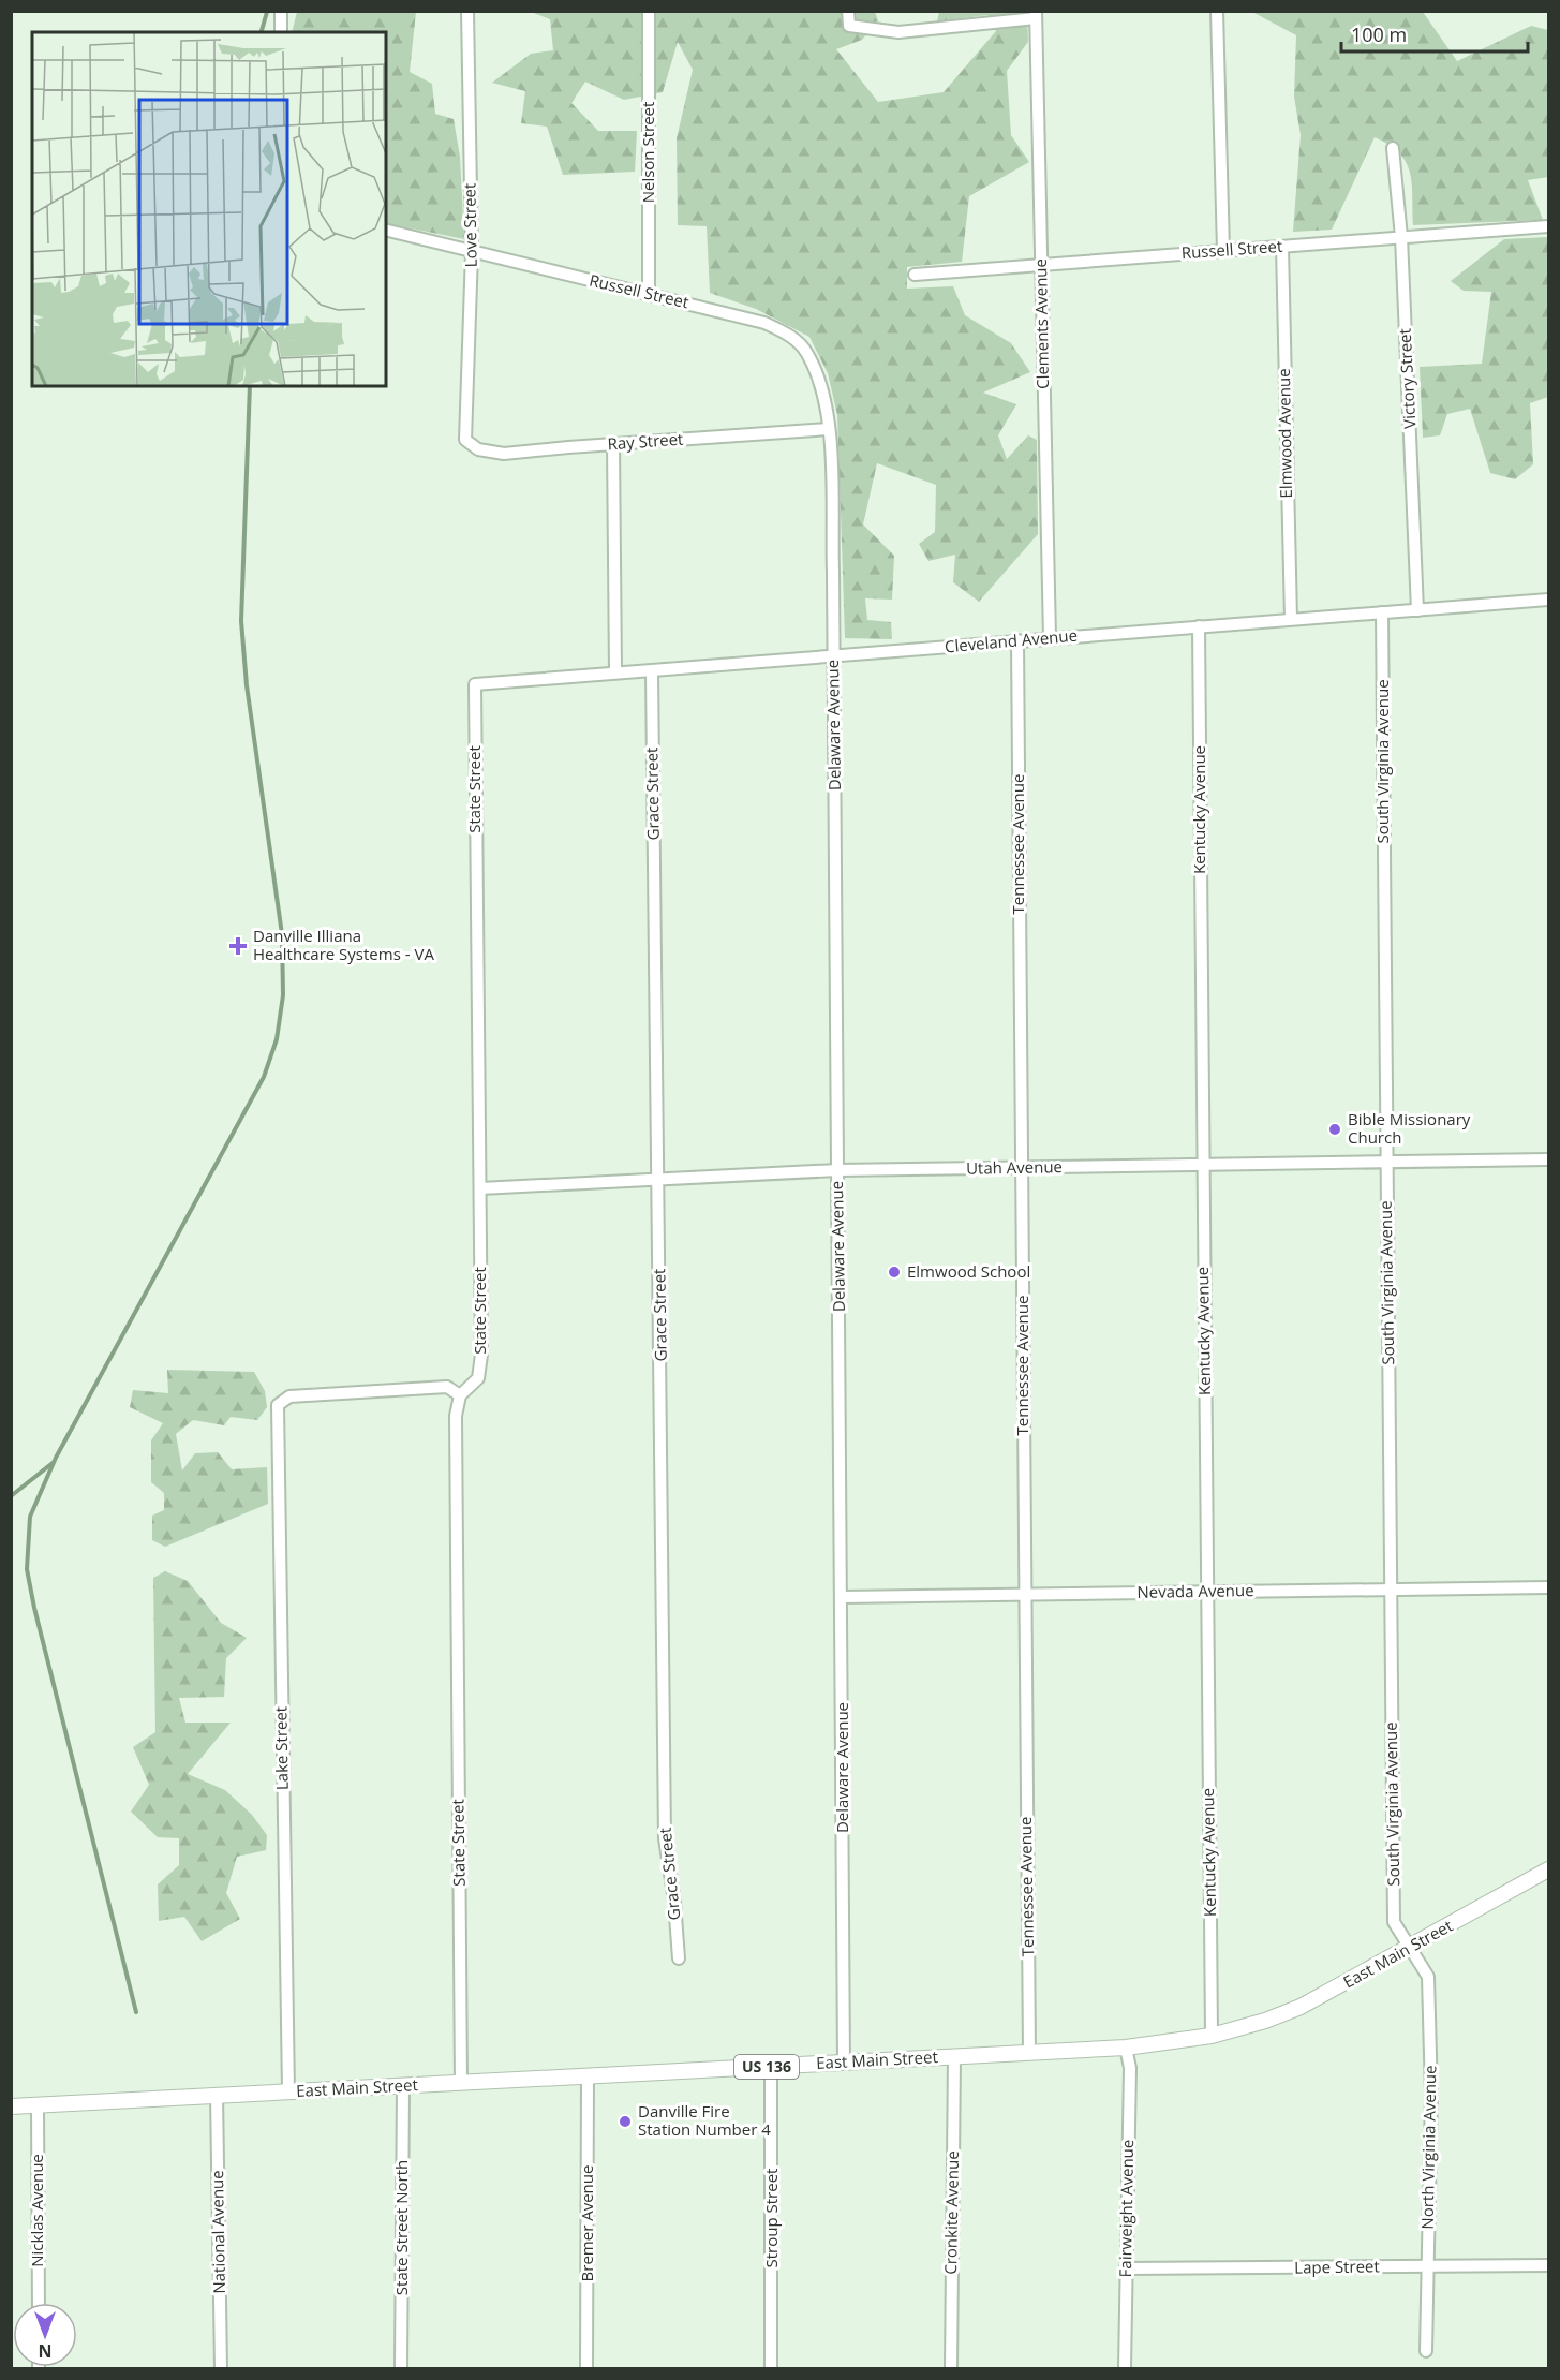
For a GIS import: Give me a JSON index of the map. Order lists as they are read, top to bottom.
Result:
{
  "streets": {
    "main road": ["East Main Street", "US 136"],
    "street": [
      "Nelson Street",
      "Love Street",
      "Russell Street",
      "Clements Avenue",
      "Victory Street",
      "Elmwood Avenue",
      "Ray Street",
      "Cleveland Avenue",
      "Delaware Avenue",
      "South Virginia Avenue",
      "State Street",
      "Grace Street",
      "Kentucky Avenue",
      "Tennessee Avenue",
      "Utah Avenue",
      "Nevada Avenue",
      "Lake Street",
      "North Virginia Avenue",
      "Fairweight Avenue",
      "Nicklas Avenue",
      "Cronkite Avenue",
      "Stroup Street",
      "Bremer Avenue",
      "State Street North",
      "National Avenue",
      "Lape Street"
    ]
  },
  "crossings": [
    ["Nelson Street", "Russell Street"],
    ["Love Street", "Russell Street"],
    ["Love Street", "Ray Street"],
    ["Russell Street", "Clements Avenue"],
    ["Russell Street", "Victory Street"],
    ["Russell Street", "Elmwood Avenue"],
    ["Russell Street", "Ray Street"],
    ["Russell Street", "Delaware Avenue"],
    ["Clements Avenue", "Cleveland Avenue"],
    ["Victory Street", "Cleveland Avenue"],
    ["Elmwood Avenue", "Cleveland Avenue"],
    ["Ray Street", "Delaware Avenue"],
    ["Cleveland Avenue", "Delaware Avenue"],
    ["Cleveland Avenue", "South Virginia Avenue"],
    ["Cleveland Avenue", "State Street"],
    ["Cleveland Avenue", "Grace Street"],
    ["Cleveland Avenue", "Kentucky Avenue"],
    ["Cleveland Avenue", "Tennessee Avenue"],
    ["Delaware Avenue", "Utah Avenue"],
    ["Delaware Avenue", "Nevada Avenue"],
    ["Delaware Avenue", "East Main Street"],
    ["South Virginia Avenue", "Utah Avenue"],
    ["South Virginia Avenue", "Nevada Avenue"],
    ["South Virginia Avenue", "East Main Street"],
    ["South Virginia Avenue", "North Virginia Avenue"],
    ["State Street", "Utah Avenue"],
    ["State Street", "Lake Street"],
    ["State Street", "East Main Street"],
    ["Grace Street", "Utah Avenue"],
    ["Kentucky Avenue", "Utah Avenue"],
    ["Kentucky Avenue", "Nevada Avenue"],
    ["Kentucky Avenue", "East Main Street"],
    ["Tennessee Avenue", "Utah Avenue"],
    ["Tennessee Avenue", "Nevada Avenue"],
    ["Tennessee Avenue", "East Main Street"],
    ["Lake Street", "East Main Street"],
    ["East Main Street", "North Virginia Avenue"],
    ["East Main Street", "Fairweight Avenue"],
    ["East Main Street", "Nicklas Avenue"],
    ["East Main Street", "Cronkite Avenue"],
    ["East Main Street", "Stroup Street"],
    ["East Main Street", "Bremer Avenue"],
    ["East Main Street", "State Street North"],
    ["East Main Street", "National Avenue"],
    ["North Virginia Avenue", "Lape Street"],
    ["Fairweight Avenue", "Lape Street"]
  ],
  "places": {
    "health": ["Danville Illiana Healthcare Systems - VA"],
    "other": ["Bible Missionary Church", "Elmwood School", "Danville Fire Station Number 4"]
  },
  "scale_bar": "100 m",
  "north": "bottom"
}
